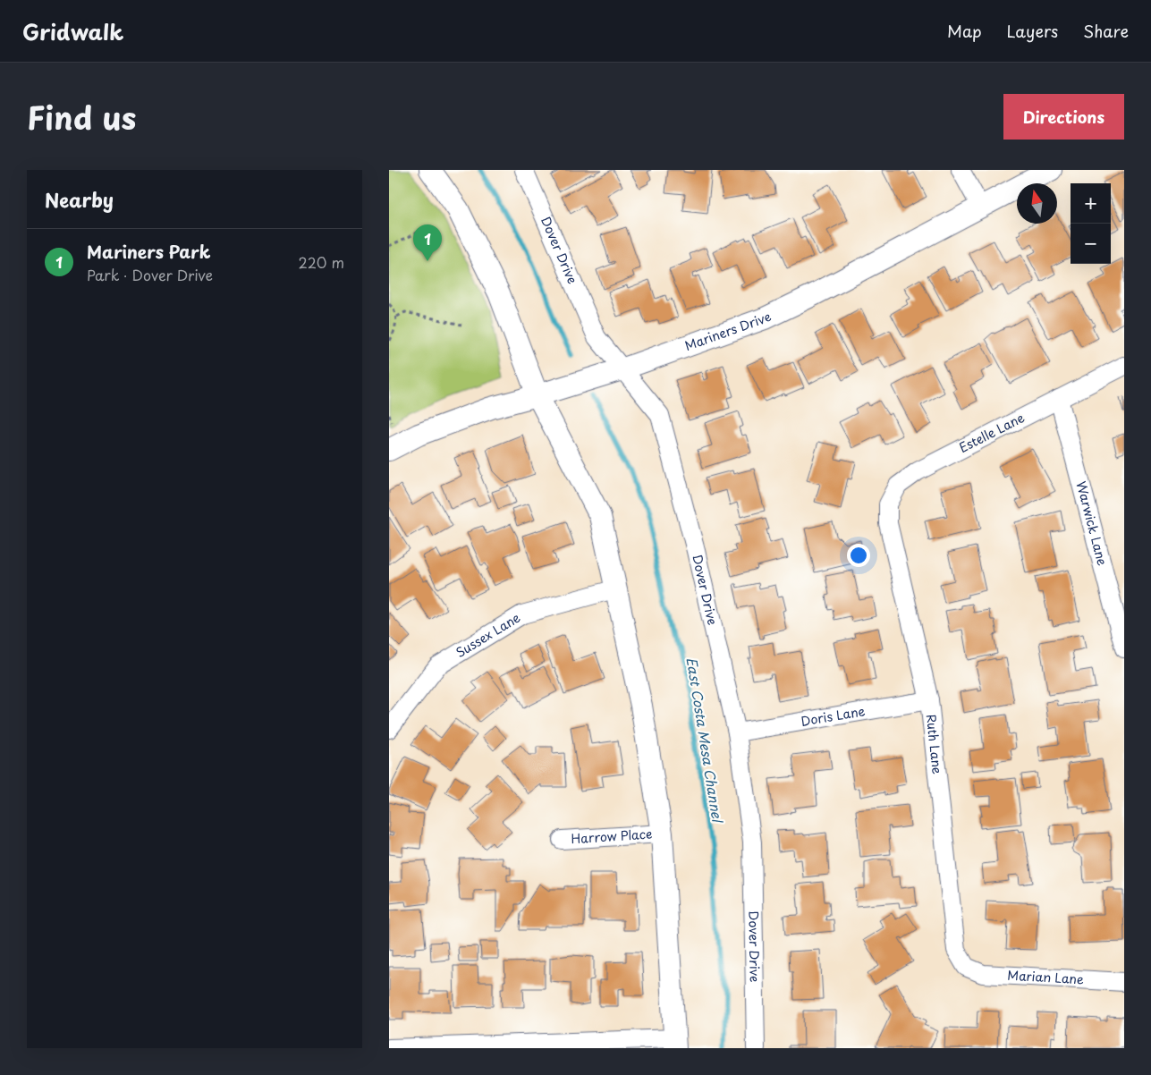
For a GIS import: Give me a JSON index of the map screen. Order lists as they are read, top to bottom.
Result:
{
  "streets": {
    "street": [
      "Dover Drive",
      "Mariners Drive",
      "Estelle Lane",
      "Warwick Lane",
      "Sussex Lane",
      "Doris Lane",
      "Ruth Lane",
      "Harrow Place",
      "Marian Lane"
    ]
  },
  "crossings": [
    ["Dover Drive", "Mariners Drive"],
    ["Dover Drive", "Doris Lane"],
    ["Estelle Lane", "Warwick Lane"],
    ["Estelle Lane", "Ruth Lane"],
    ["Doris Lane", "Ruth Lane"],
    ["Ruth Lane", "Marian Lane"]
  ],
  "water": ["East Costa Mesa Channel"],
  "north": "top",
  "page": {
    "header": "Gridwalk",
    "nav": ["Map", "Layers", "Share"],
    "title": "Find us",
    "buttons": "Directions",
    "heading": "Nearby",
    "map_buttons": ["+", "−"],
    "pins": "1",
    "list": [
      {
        "mark": "1",
        "name": "Mariners Park",
        "note": "Park · Dover Drive",
        "value": "220 m"
      }
    ]
  }
}
